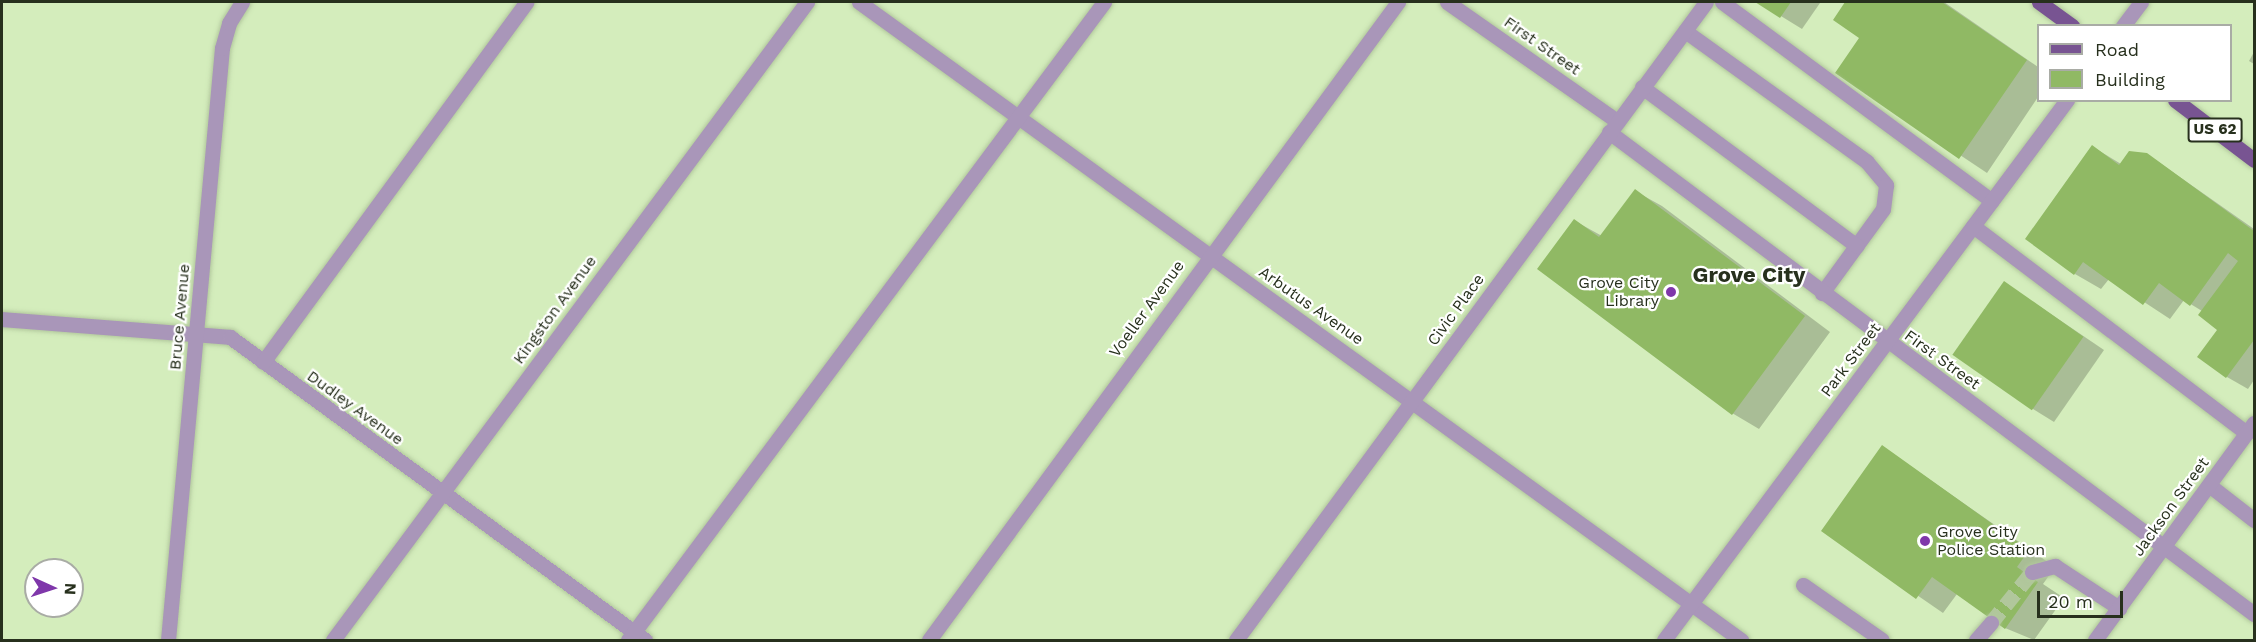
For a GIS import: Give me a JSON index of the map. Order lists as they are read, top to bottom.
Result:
{
  "streets": {
    "main road": ["US 62"],
    "street": [
      "First Street",
      "Arbutus Avenue",
      "Voeller Avenue",
      "Kingston Avenue",
      "Civic Place",
      "Bruce Avenue",
      "Park Street",
      "Dudley Avenue",
      "Jackson Street"
    ]
  },
  "crossings": [
    ["First Street", "Civic Place"],
    ["First Street", "Park Street"],
    ["First Street", "Jackson Street"],
    ["Arbutus Avenue", "Voeller Avenue"],
    ["Arbutus Avenue", "Civic Place"],
    ["Arbutus Avenue", "Park Street"],
    ["Kingston Avenue", "Dudley Avenue"],
    ["Bruce Avenue", "Dudley Avenue"]
  ],
  "districts": ["Grove City"],
  "places": ["Grove City Library", "Grove City Police Station"],
  "legend": ["Road", "Building"],
  "scale_bar": "20 m",
  "north": "right"
}
